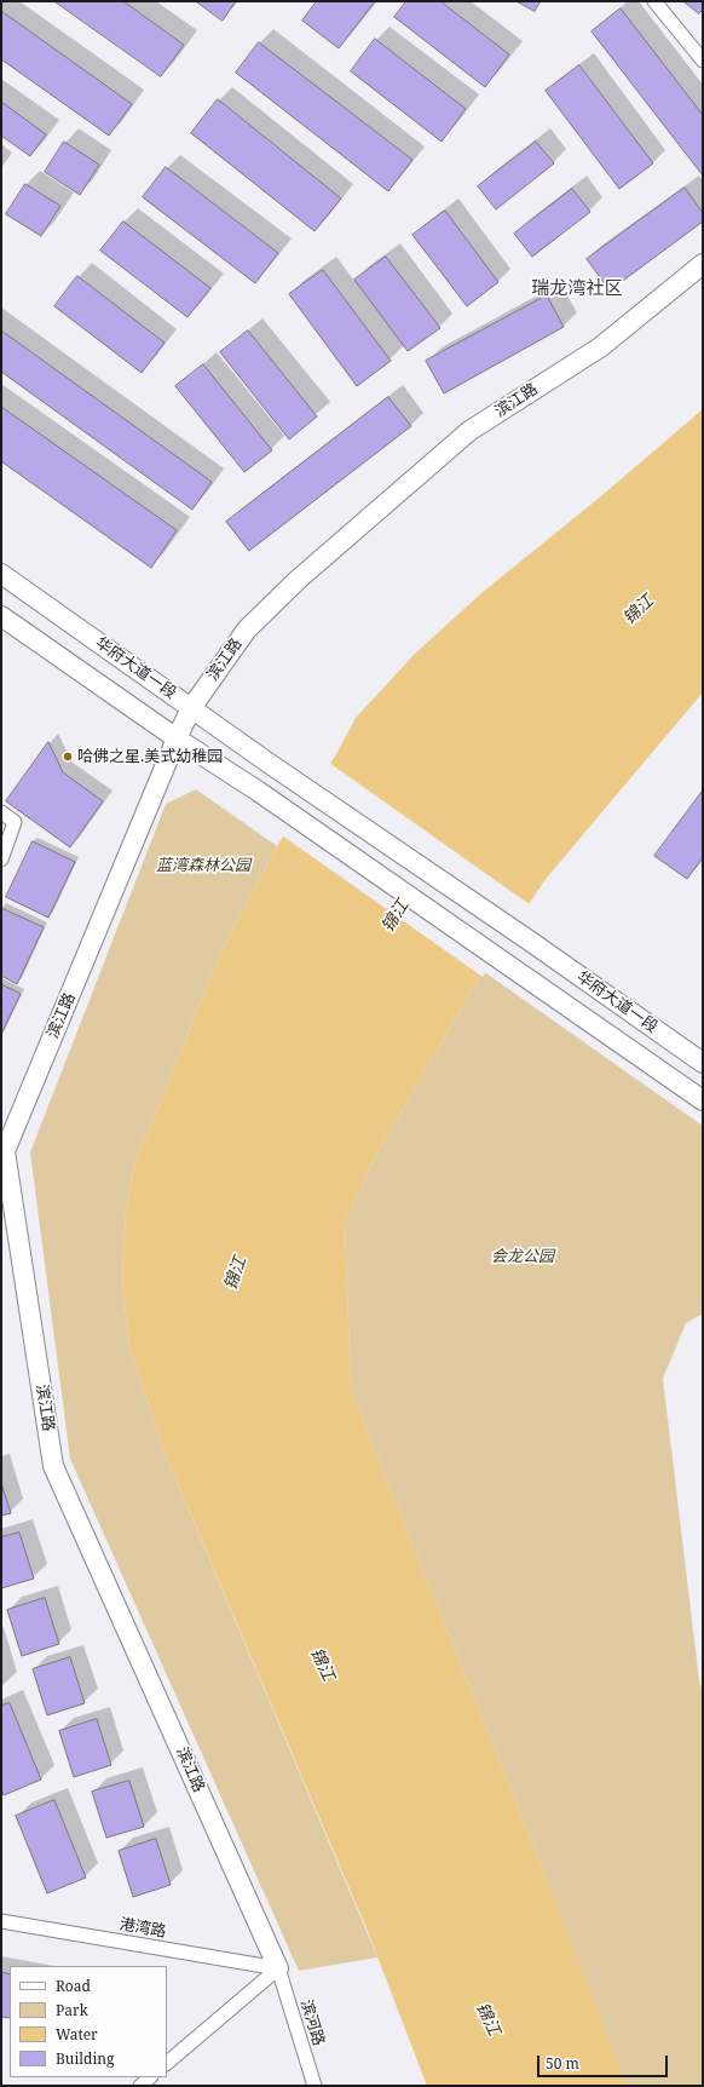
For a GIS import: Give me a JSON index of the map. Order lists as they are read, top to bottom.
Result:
{
  "streets": {
    "street": [
      "滨江路",
      "华府大道一段",
      "港湾路",
      "滨河路"
    ]
  },
  "crossings": [
    ["滨江路", "华府大道一段"],
    ["滨江路", "港湾路"],
    ["滨江路", "滨河路"],
    ["港湾路", "滨河路"]
  ],
  "districts": ["瑞龙湾社区"],
  "water": ["锦江"],
  "parks": ["蓝湾森林公园", "会龙公园"],
  "places": ["哈佛之星.美式幼稚园"],
  "legend": [
    "Road",
    "Park",
    "Water",
    "Building"
  ],
  "scale_bar": "50 m"
}
